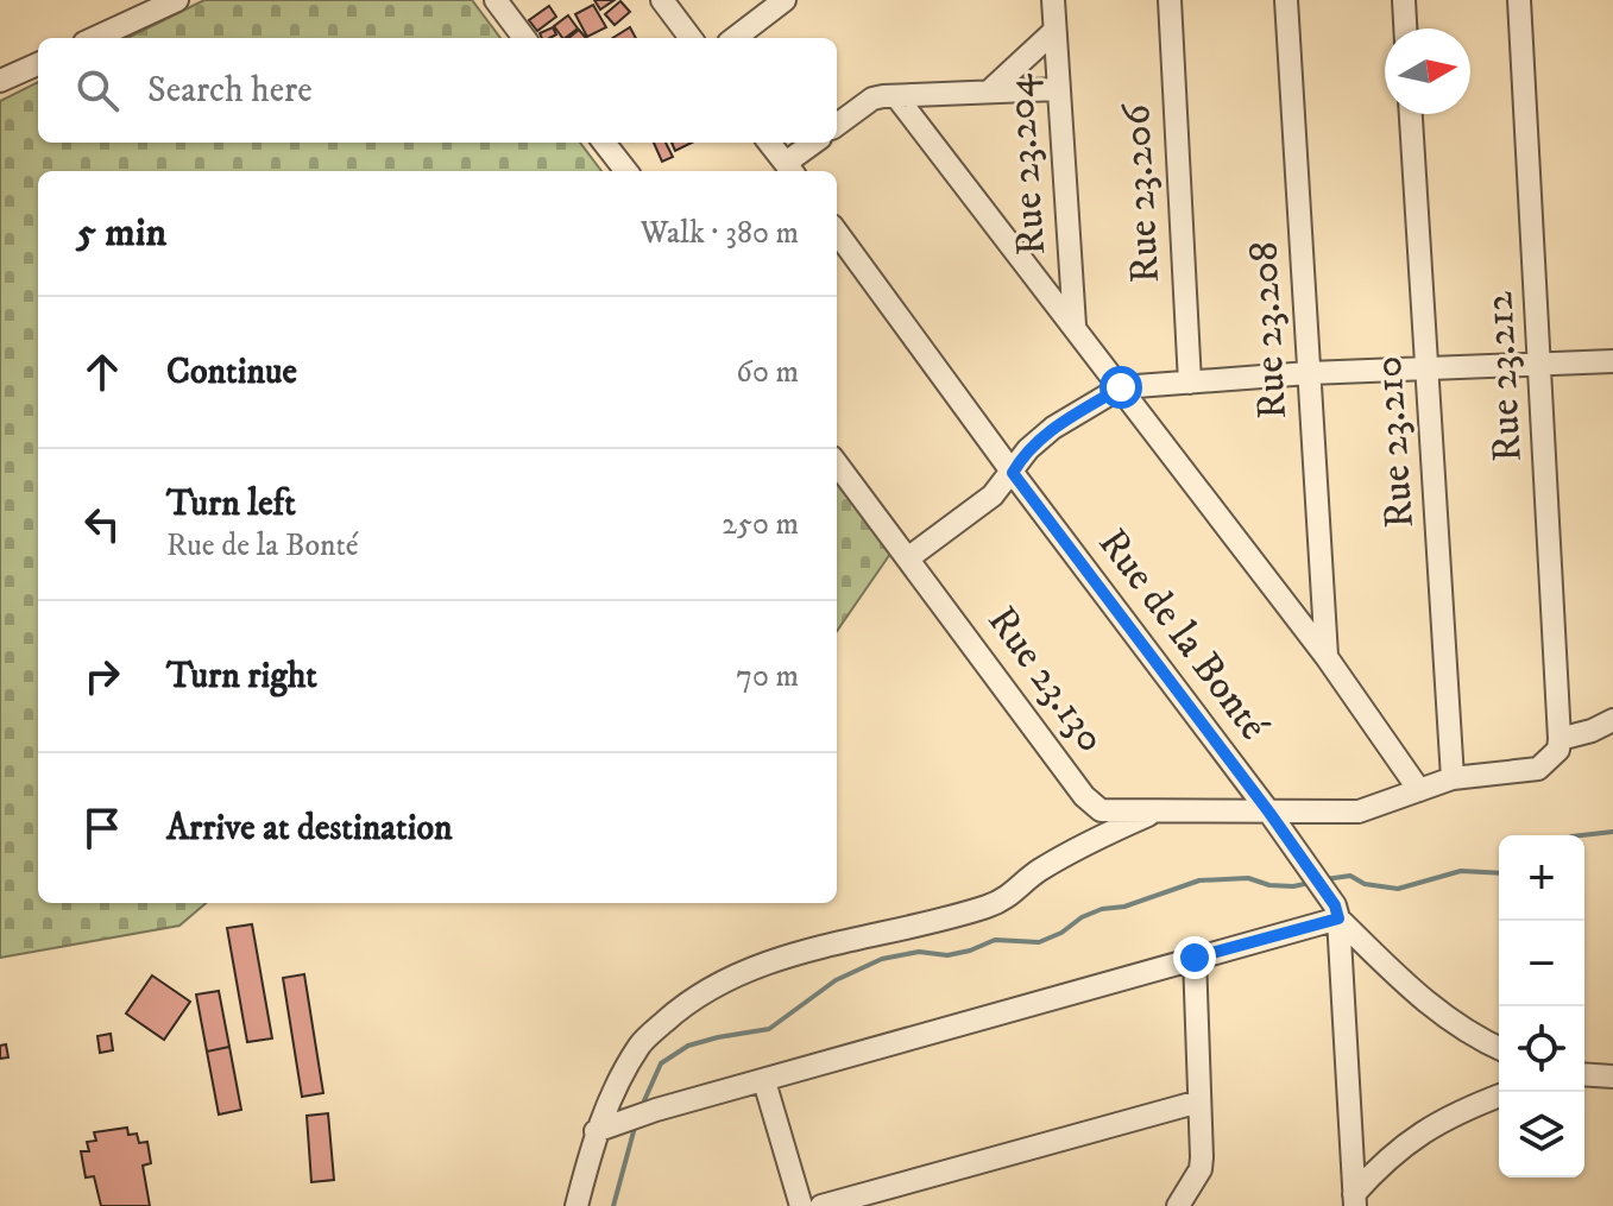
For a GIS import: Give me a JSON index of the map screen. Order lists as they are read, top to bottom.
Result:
{
  "streets": {
    "street": [
      "Rue 23.204",
      "Rue 23.206",
      "Rue 23.208",
      "Rue 23.212",
      "Rue 23.210",
      "Rue de la Bonté",
      "Rue 23.130"
    ]
  },
  "crossings": [
    ["Rue 23.212", "Rue 23.130"],
    ["Rue 23.210", "Rue 23.130"],
    ["Rue de la Bonté", "Rue 23.130"]
  ],
  "north": "right",
  "page": {
    "search": "Search here",
    "heading": ["5 min", "Walk · 380 m"],
    "list": [
      ["Continue", "60 m"],
      ["Turn left", "Rue de la Bonté", "250 m"],
      ["Turn right", "70 m"],
      "Arrive at destination"
    ],
    "map_buttons": ["+", "−"]
  }
}
